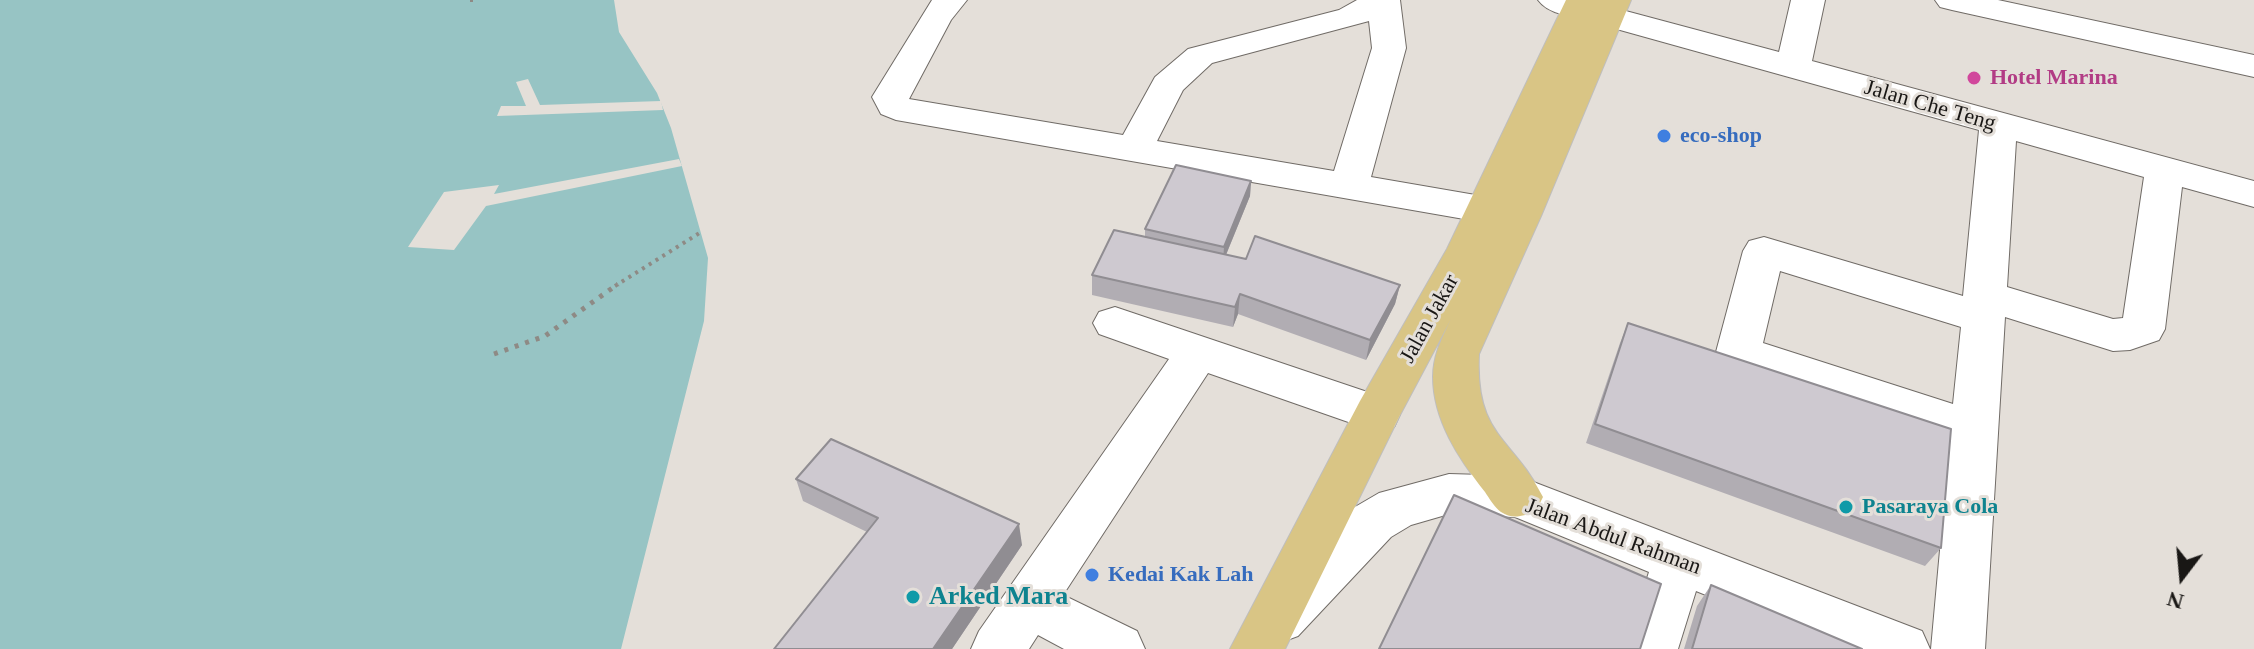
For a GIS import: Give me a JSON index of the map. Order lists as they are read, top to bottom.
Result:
{
  "streets": {
    "main road": ["Jalan Jakar"],
    "street": ["Jalan Che Teng", "Jalan Abdul Rahman"]
  },
  "crossings": [
    ["Jalan Che Teng", "Jalan Jakar"],
    ["Jalan Jakar", "Jalan Abdul Rahman"]
  ],
  "places": [
    "Hotel Marina",
    "eco-shop",
    "Pasaraya Cola",
    "Kedai Kak Lah",
    "Arked Mara"
  ],
  "north": "bottom"
}
